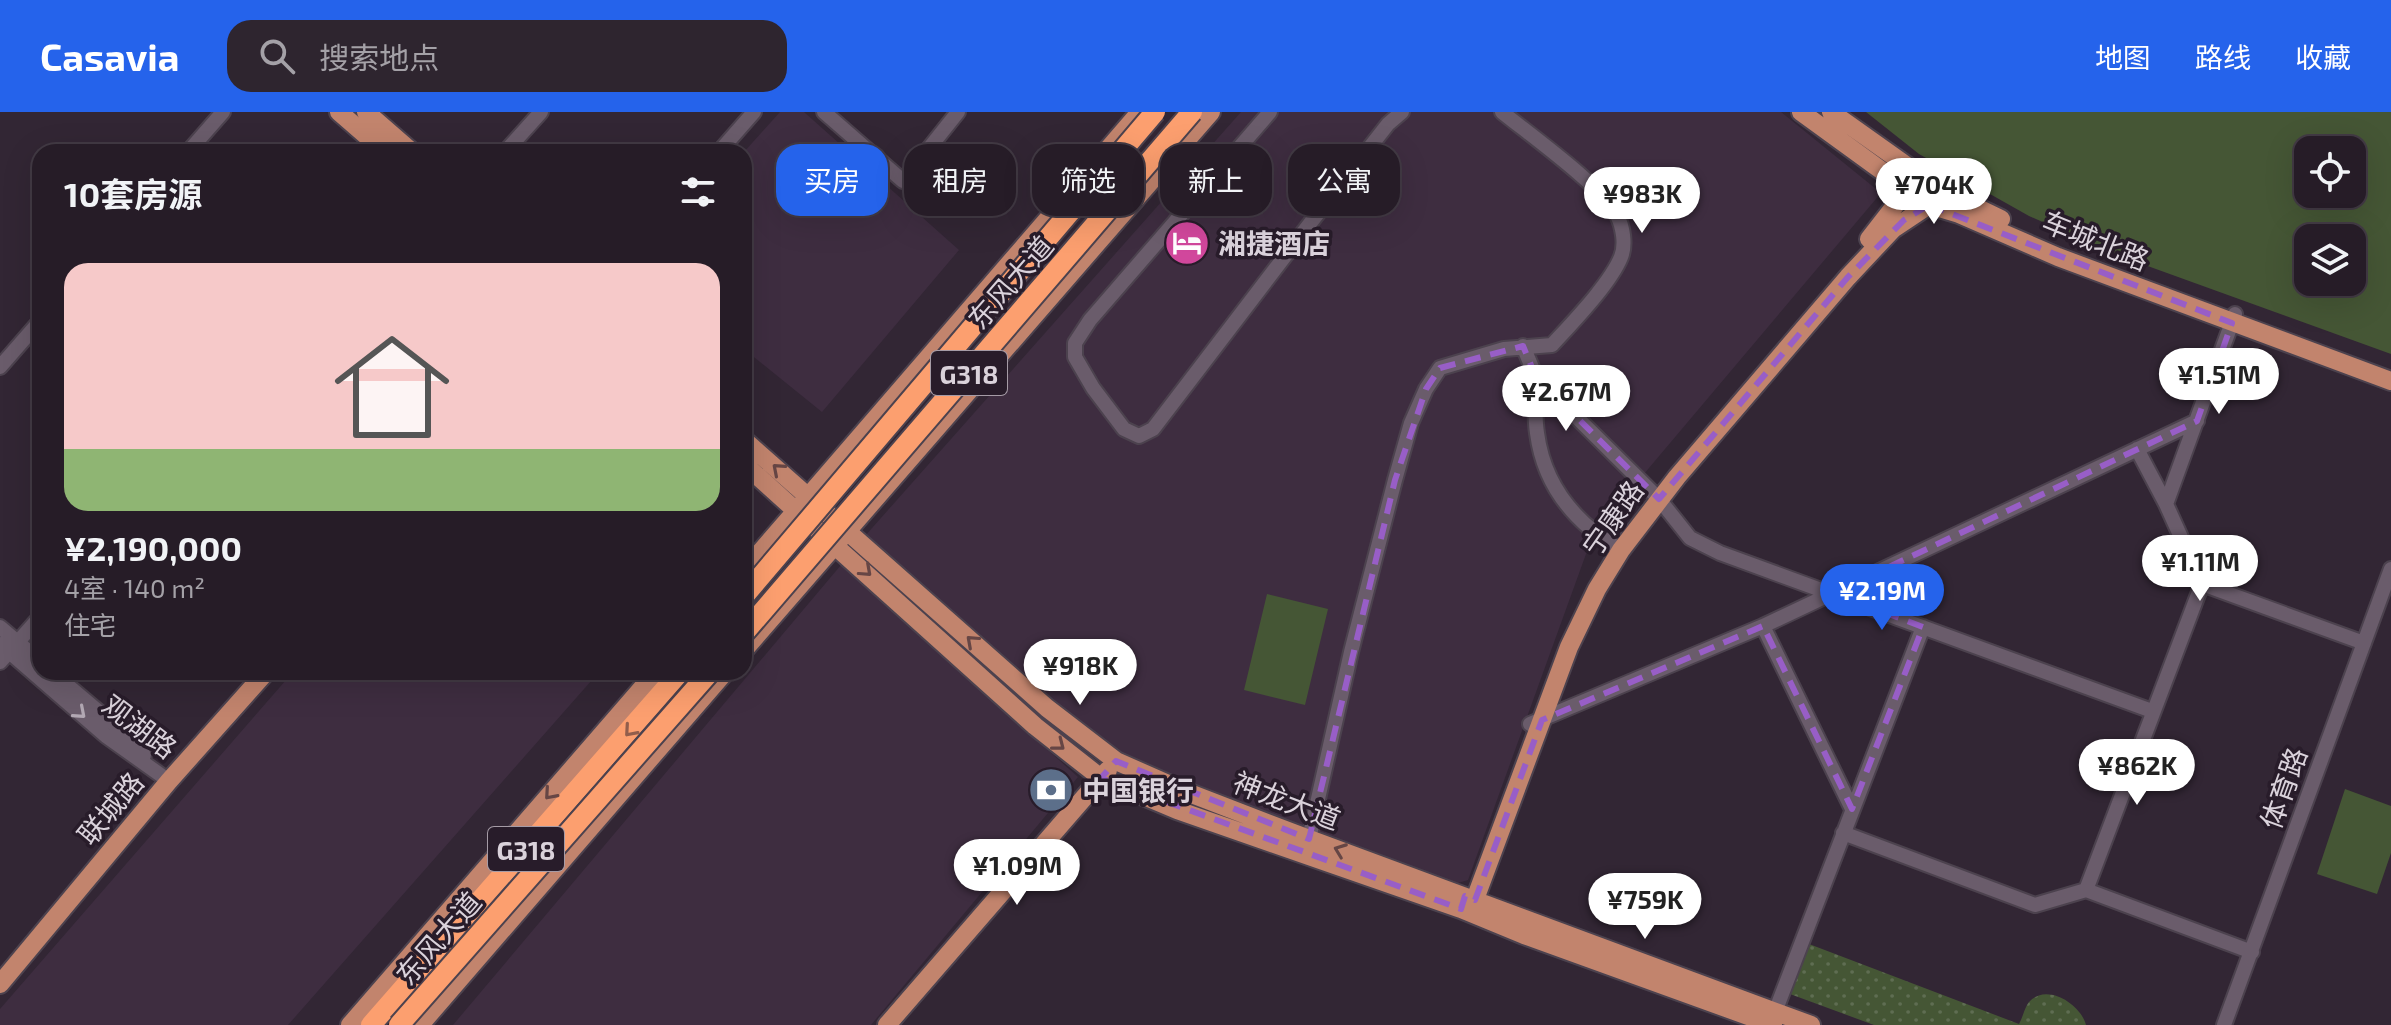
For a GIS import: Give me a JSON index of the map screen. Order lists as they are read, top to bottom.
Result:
{
  "streets": {
    "highway": ["东风大道", "G318"],
    "main road": [
      "车城北路",
      "宁康路",
      "神龙大道",
      "联城路"
    ],
    "street": ["观湖路", "体育路"]
  },
  "crossings": [
    ["车城北路", "宁康路"],
    ["宁康路", "神龙大道"],
    ["观湖路", "联城路"]
  ],
  "places": {
    "hotel": ["湘捷酒店"],
    "bank": ["中国银行"]
  },
  "page": {
    "header": "Casavia",
    "search": "搜索地点",
    "nav": ["地图", "路线", "收藏"],
    "chip": [
      "买房",
      "租房",
      "筛选",
      "新上",
      "公寓"
    ],
    "heading": "10套房源",
    "price": [
      "¥704K",
      "¥983K",
      "¥1.51M",
      "¥2.67M",
      "¥1.11M",
      "¥2.19M",
      "¥918K",
      "¥862K",
      "¥1.09M",
      "¥759K"
    ],
    "list": [
      {
        "name": "¥2,190,000",
        "note": "4室 · 140 m² · 住宅"
      }
    ]
  }
}
